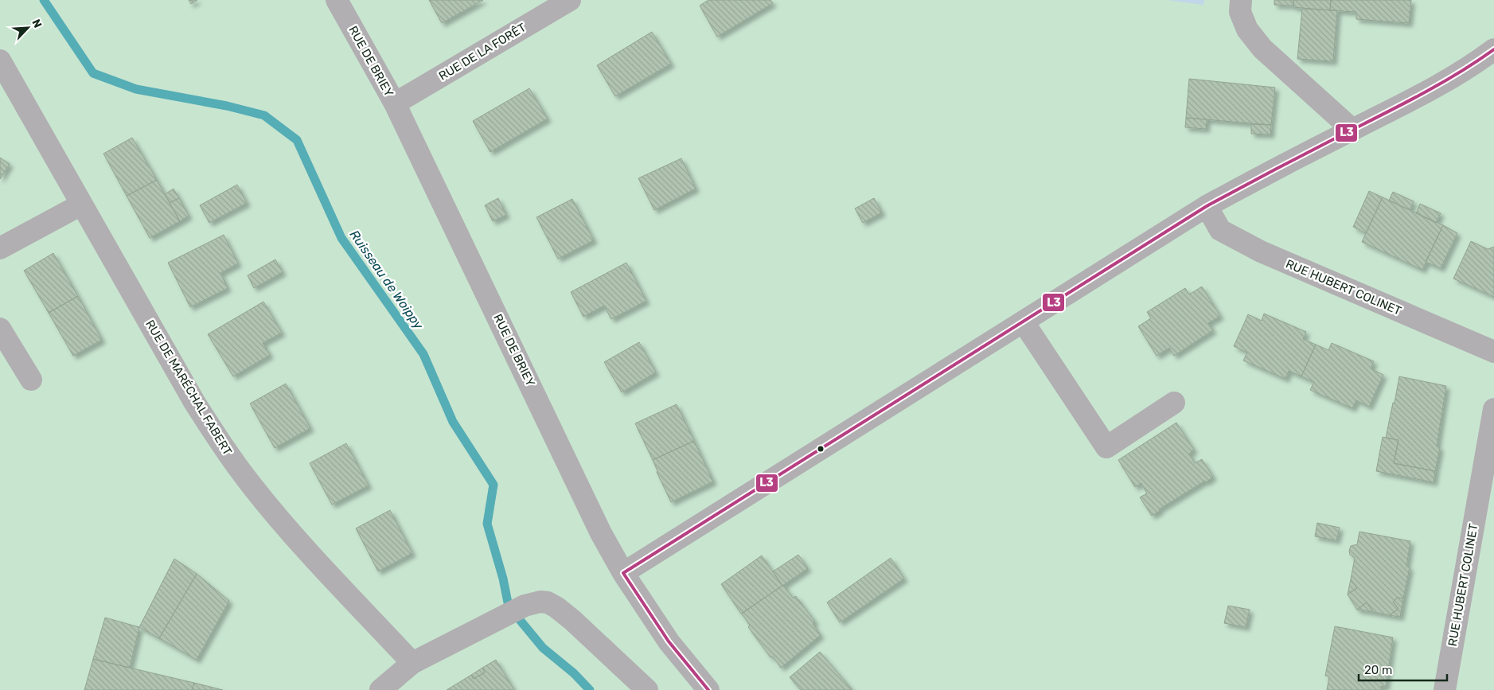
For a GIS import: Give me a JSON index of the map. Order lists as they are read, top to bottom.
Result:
{
  "streets": {
    "street": [
      "RUE DE LA FORÊT",
      "RUE DE BRIEY",
      "RUE HUBERT COLINET",
      "RUE DE MARÉCHAL FABERT"
    ]
  },
  "crossings": [
    ["RUE DE LA FORÊT", "RUE DE BRIEY"]
  ],
  "water": ["Ruisseau de Woippy"],
  "lines": ["transit line L3"],
  "scale_bar": "20 m",
  "north": "top right"
}
